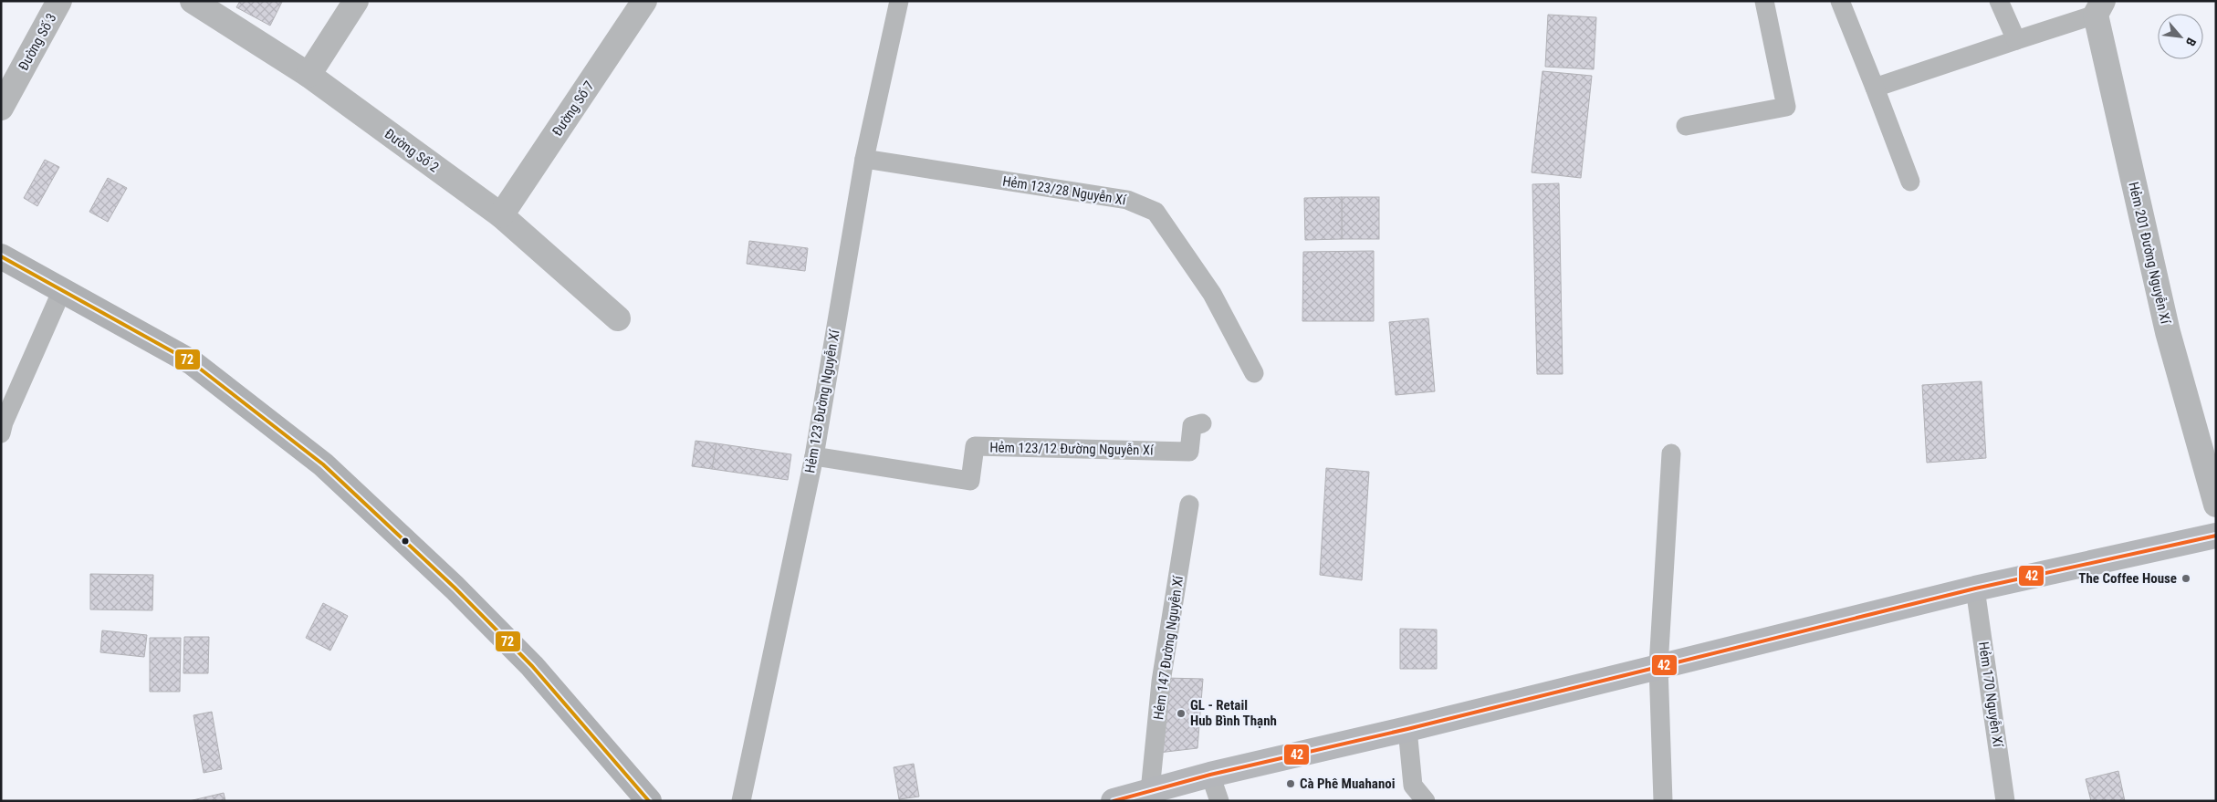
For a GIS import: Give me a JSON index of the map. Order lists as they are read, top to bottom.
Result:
{
  "streets": {
    "street": [
      "Đường Số 3",
      "Đường Số 7",
      "Đường Số 2",
      "Hẻm 201 Đường Nguyễn Xí"
    ],
    "lane": [
      "Hẻm 123/28 Nguyễn Xí",
      "Hẻm 123 Đường Nguyễn Xí",
      "Hẻm 123/12 Đường Nguyễn Xí",
      "Hẻm 147 Đường Nguyễn Xí",
      "Hẻm 170 Nguyễn Xí"
    ]
  },
  "crossings": [
    ["Đường Số 7", "Đường Số 2"],
    ["Hẻm 123/28 Nguyễn Xí", "Hẻm 123 Đường Nguyễn Xí"],
    ["Hẻm 123 Đường Nguyễn Xí", "Hẻm 123/12 Đường Nguyễn Xí"]
  ],
  "places": ["The Coffee House", "GL - Retail Hub Bình Thạnh", "Cà Phê Muahanoi"],
  "lines": ["transit line 72", "transit line 42"],
  "north": "bottom right"
}
